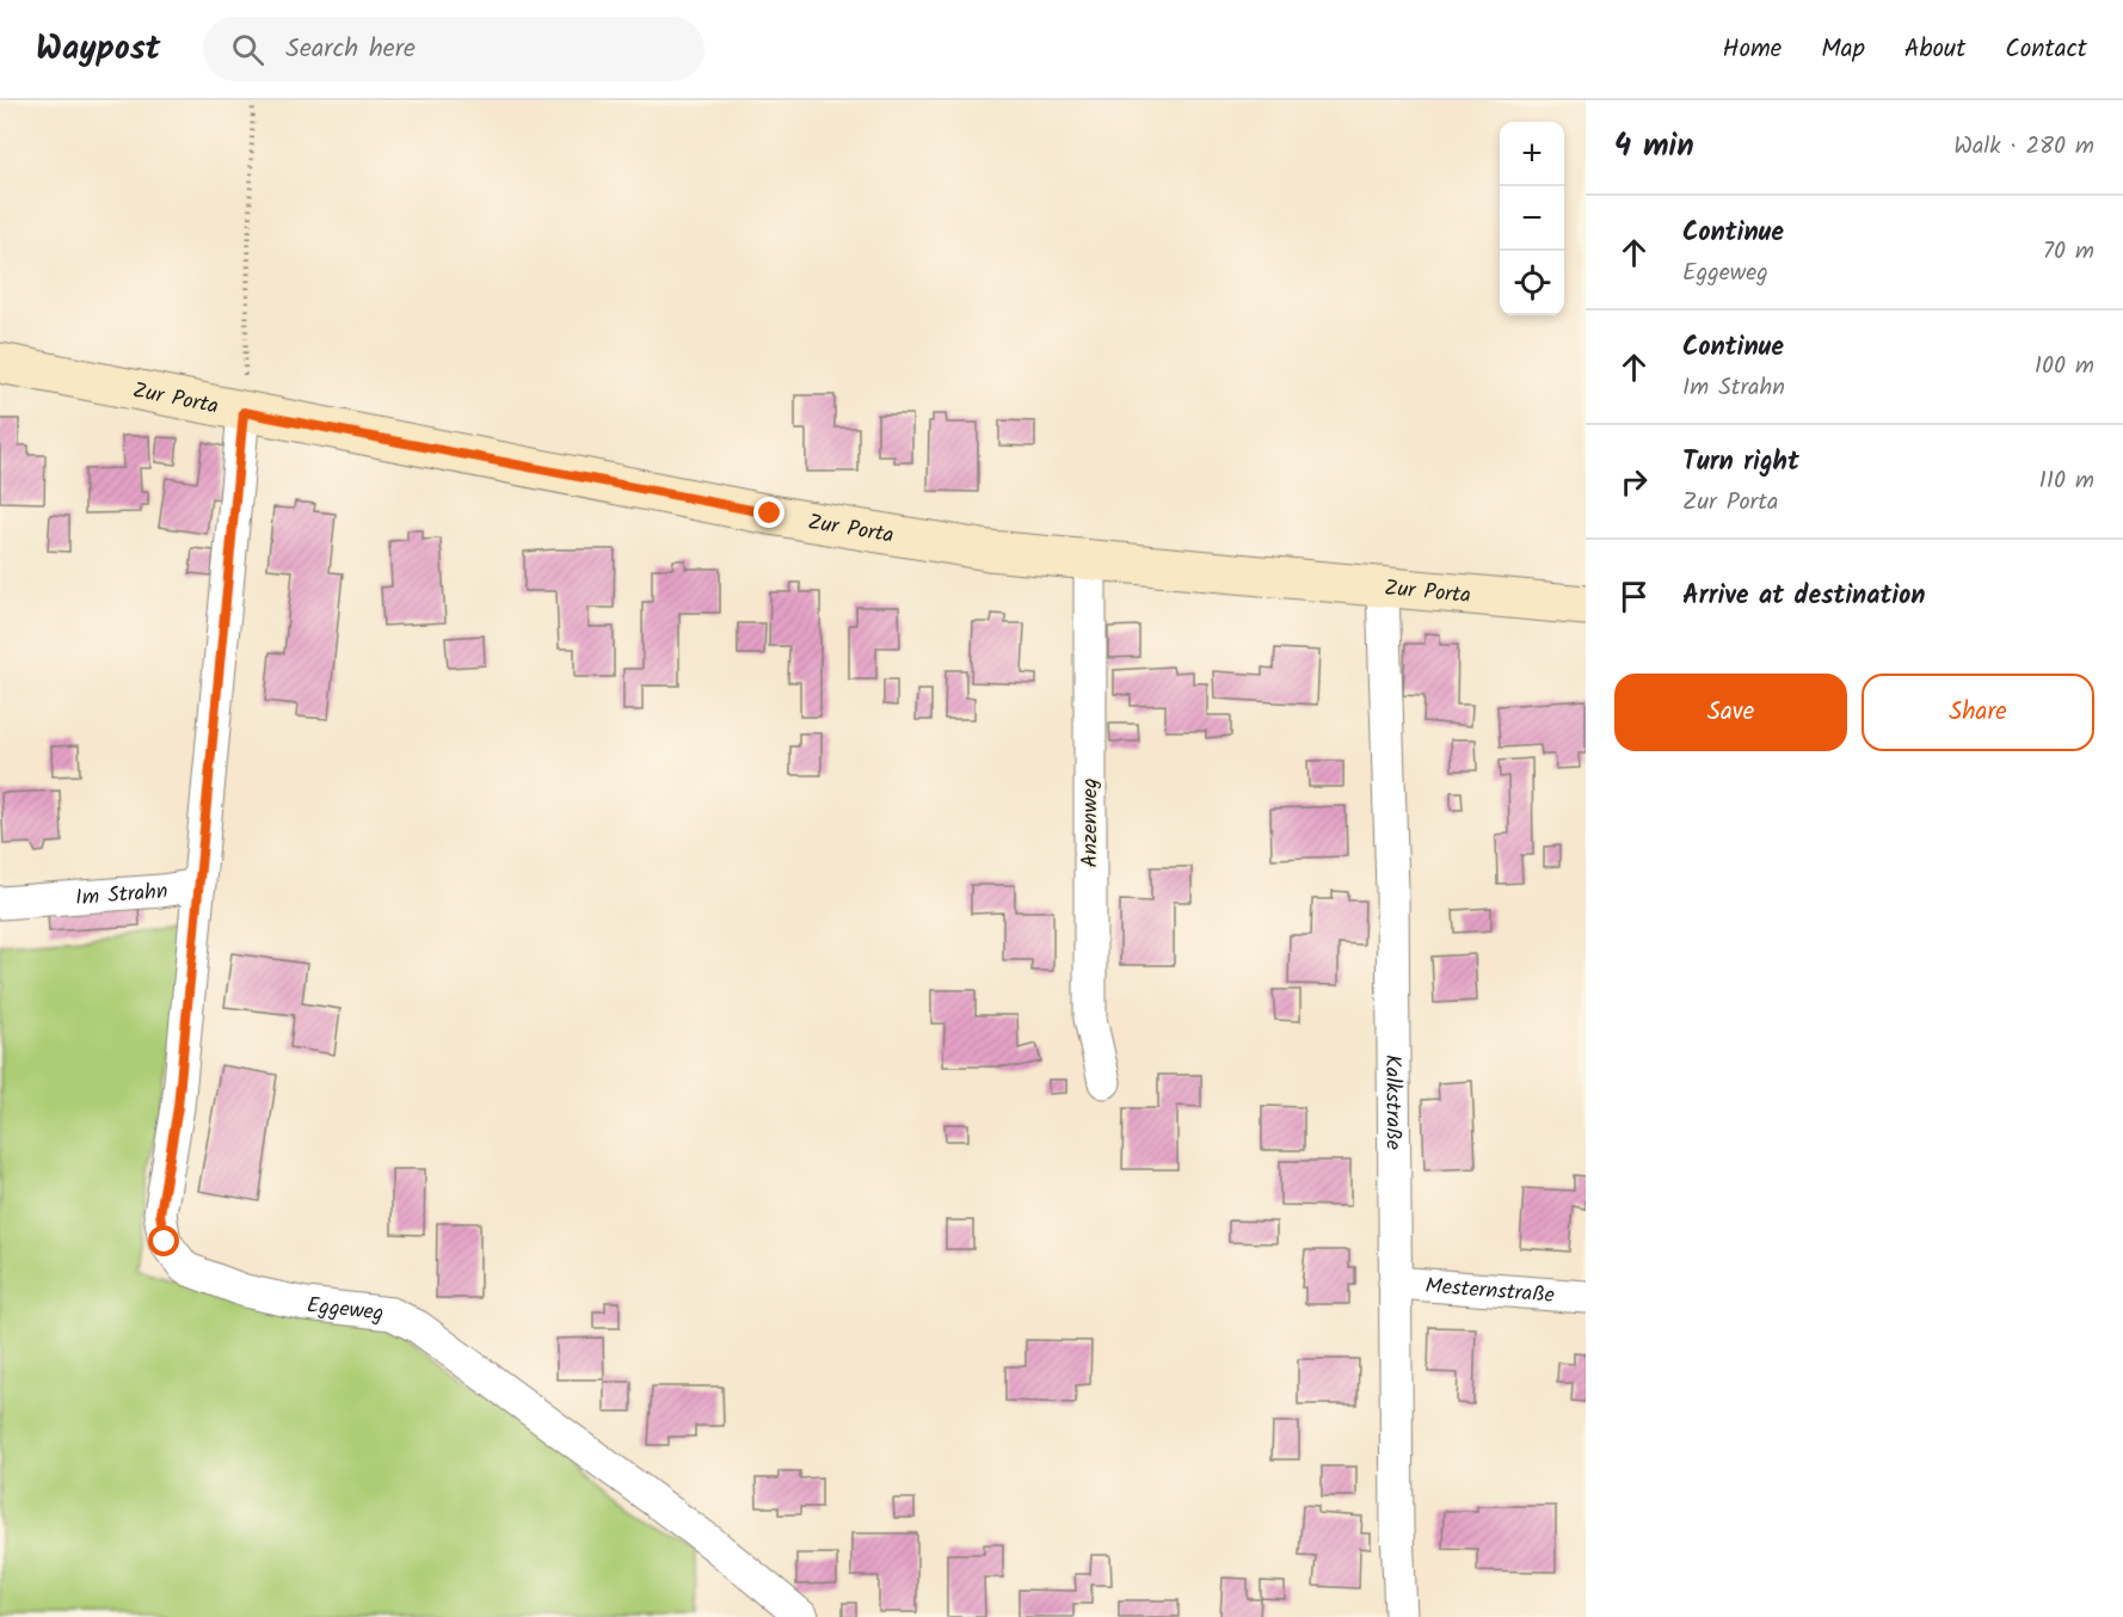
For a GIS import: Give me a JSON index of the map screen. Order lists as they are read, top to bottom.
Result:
{
  "streets": {
    "main road": ["Zur Porta"],
    "street": [
      "Anzenweg",
      "Im Strahn",
      "Kalkstraße",
      "Mesternstraße",
      "Eggeweg"
    ]
  },
  "crossings": [
    ["Zur Porta", "Anzenweg"],
    ["Zur Porta", "Im Strahn"],
    ["Zur Porta", "Kalkstraße"],
    ["Im Strahn", "Eggeweg"],
    ["Kalkstraße", "Mesternstraße"]
  ],
  "page": {
    "header": "Waypost",
    "search": "Search here",
    "nav": [
      "Home",
      "Map",
      "About",
      "Contact"
    ],
    "heading": ["4 min", "Walk · 280 m"],
    "map_buttons": ["+", "−"],
    "list": [
      ["Continue", "Eggeweg", "70 m"],
      ["Continue", "Im Strahn", "100 m"],
      ["Turn right", "Zur Porta", "110 m"],
      "Arrive at destination"
    ],
    "buttons": ["Save", "Share"]
  }
}
